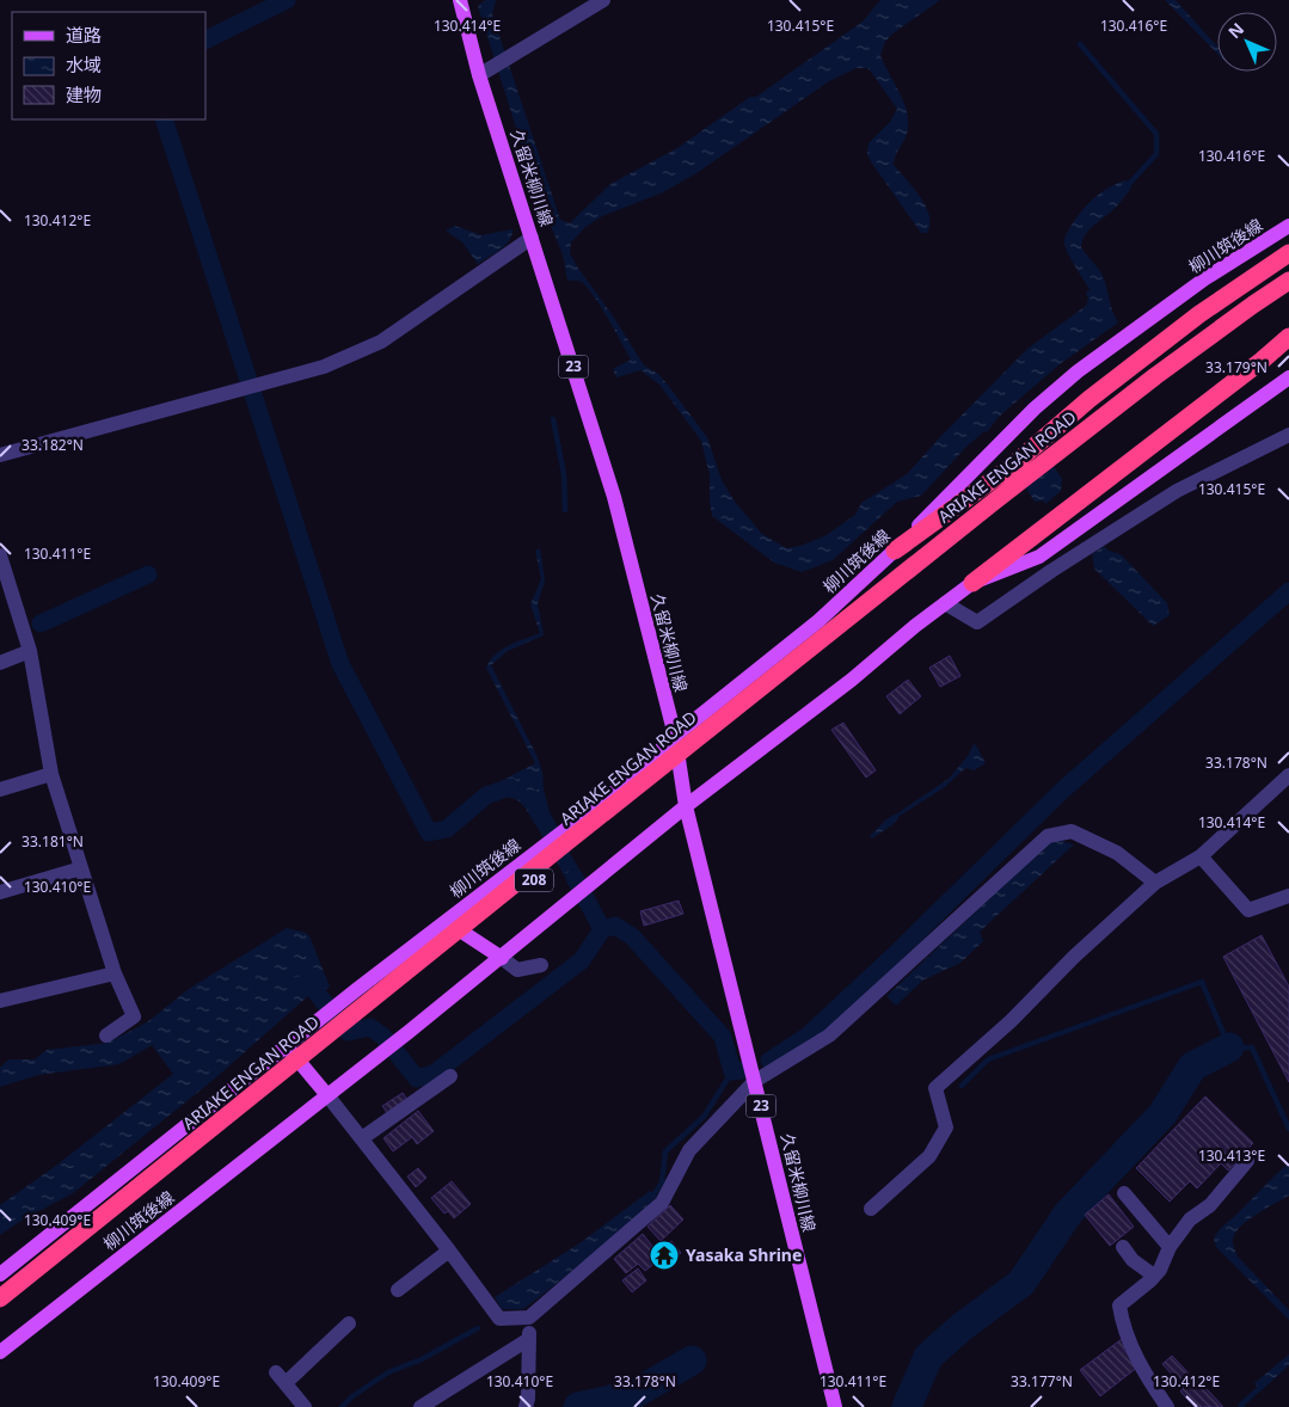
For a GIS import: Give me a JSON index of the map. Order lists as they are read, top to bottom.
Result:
{
  "streets": {
    "highway": ["ARIAKE ENGAN ROAD", "208"],
    "main road": ["久留米柳川線", "柳川筑後線", "23"]
  },
  "crossings": [
    ["久留米柳川線", "柳川筑後線"]
  ],
  "places": {
    "temple": ["Yasaka Shrine"]
  },
  "legend": ["道路", "水域", "建物"],
  "north": "top left",
  "coordinates": [
    "130.414°E",
    "130.415°E",
    "130.416°E",
    "130.412°E",
    "33.179°N",
    "33.182°N",
    "130.411°E",
    "33.178°N",
    "33.181°N",
    "130.410°E",
    "130.413°E",
    "130.409°E",
    "33.177°N"
  ]
}
